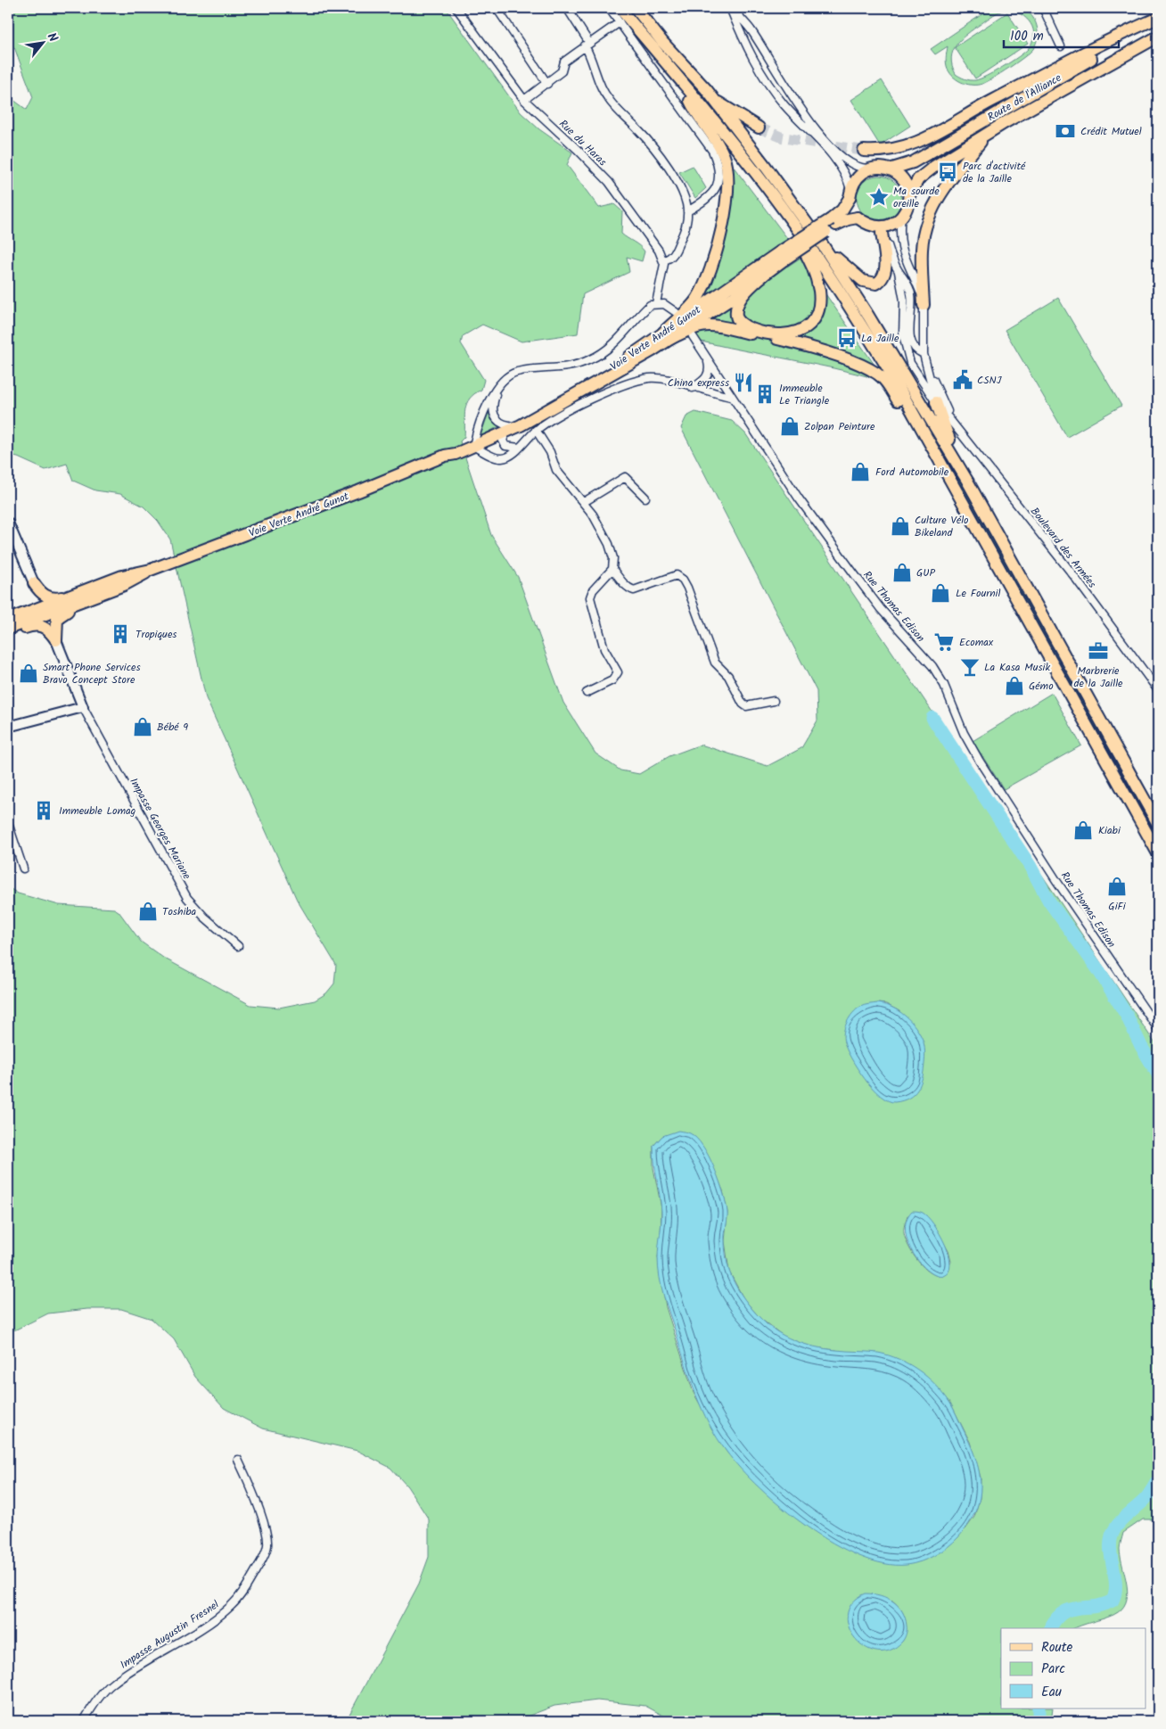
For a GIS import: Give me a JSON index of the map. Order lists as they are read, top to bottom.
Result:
{
  "streets": {
    "main road": ["Route de l'Alliance", "Voie Verte André Gunot"],
    "street": [
      "Rue du Haras",
      "Boulevard des Armées",
      "Rue Thomas Edison",
      "Impasse Georges Mariane",
      "Impasse Augustin Fresnel"
    ]
  },
  "crossings": [
    ["Route de l'Alliance", "Voie Verte André Gunot"]
  ],
  "places": {
    "bank": ["Crédit Mutuel"],
    "bus stop": ["Parc d'activité de la Jaille", "La Jaille"],
    "place": ["Ma sourde oreille"],
    "public building": ["CSNJ"],
    "restaurant": ["China express"],
    "building": ["Immeuble Le Triangle", "Tropiques", "Immeuble Lomag"],
    "shop": [
      "Zolpan Peinture",
      "Ford Automobile",
      "Culture Vélo Bikeland",
      "GUP",
      "Le Fournil",
      "Smart Phone Services Bravo Concept Store",
      "Gémo",
      "Bébé 9",
      "Kiabi",
      "GiFi",
      "Toshiba"
    ],
    "supermarket": ["Ecomax"],
    "office": ["Marbrerie de la Jaille"],
    "bar": ["La Kasa Musik"]
  },
  "legend": ["Route", "Parc", "Eau"],
  "scale_bar": "100 m",
  "north": "top right"
}
